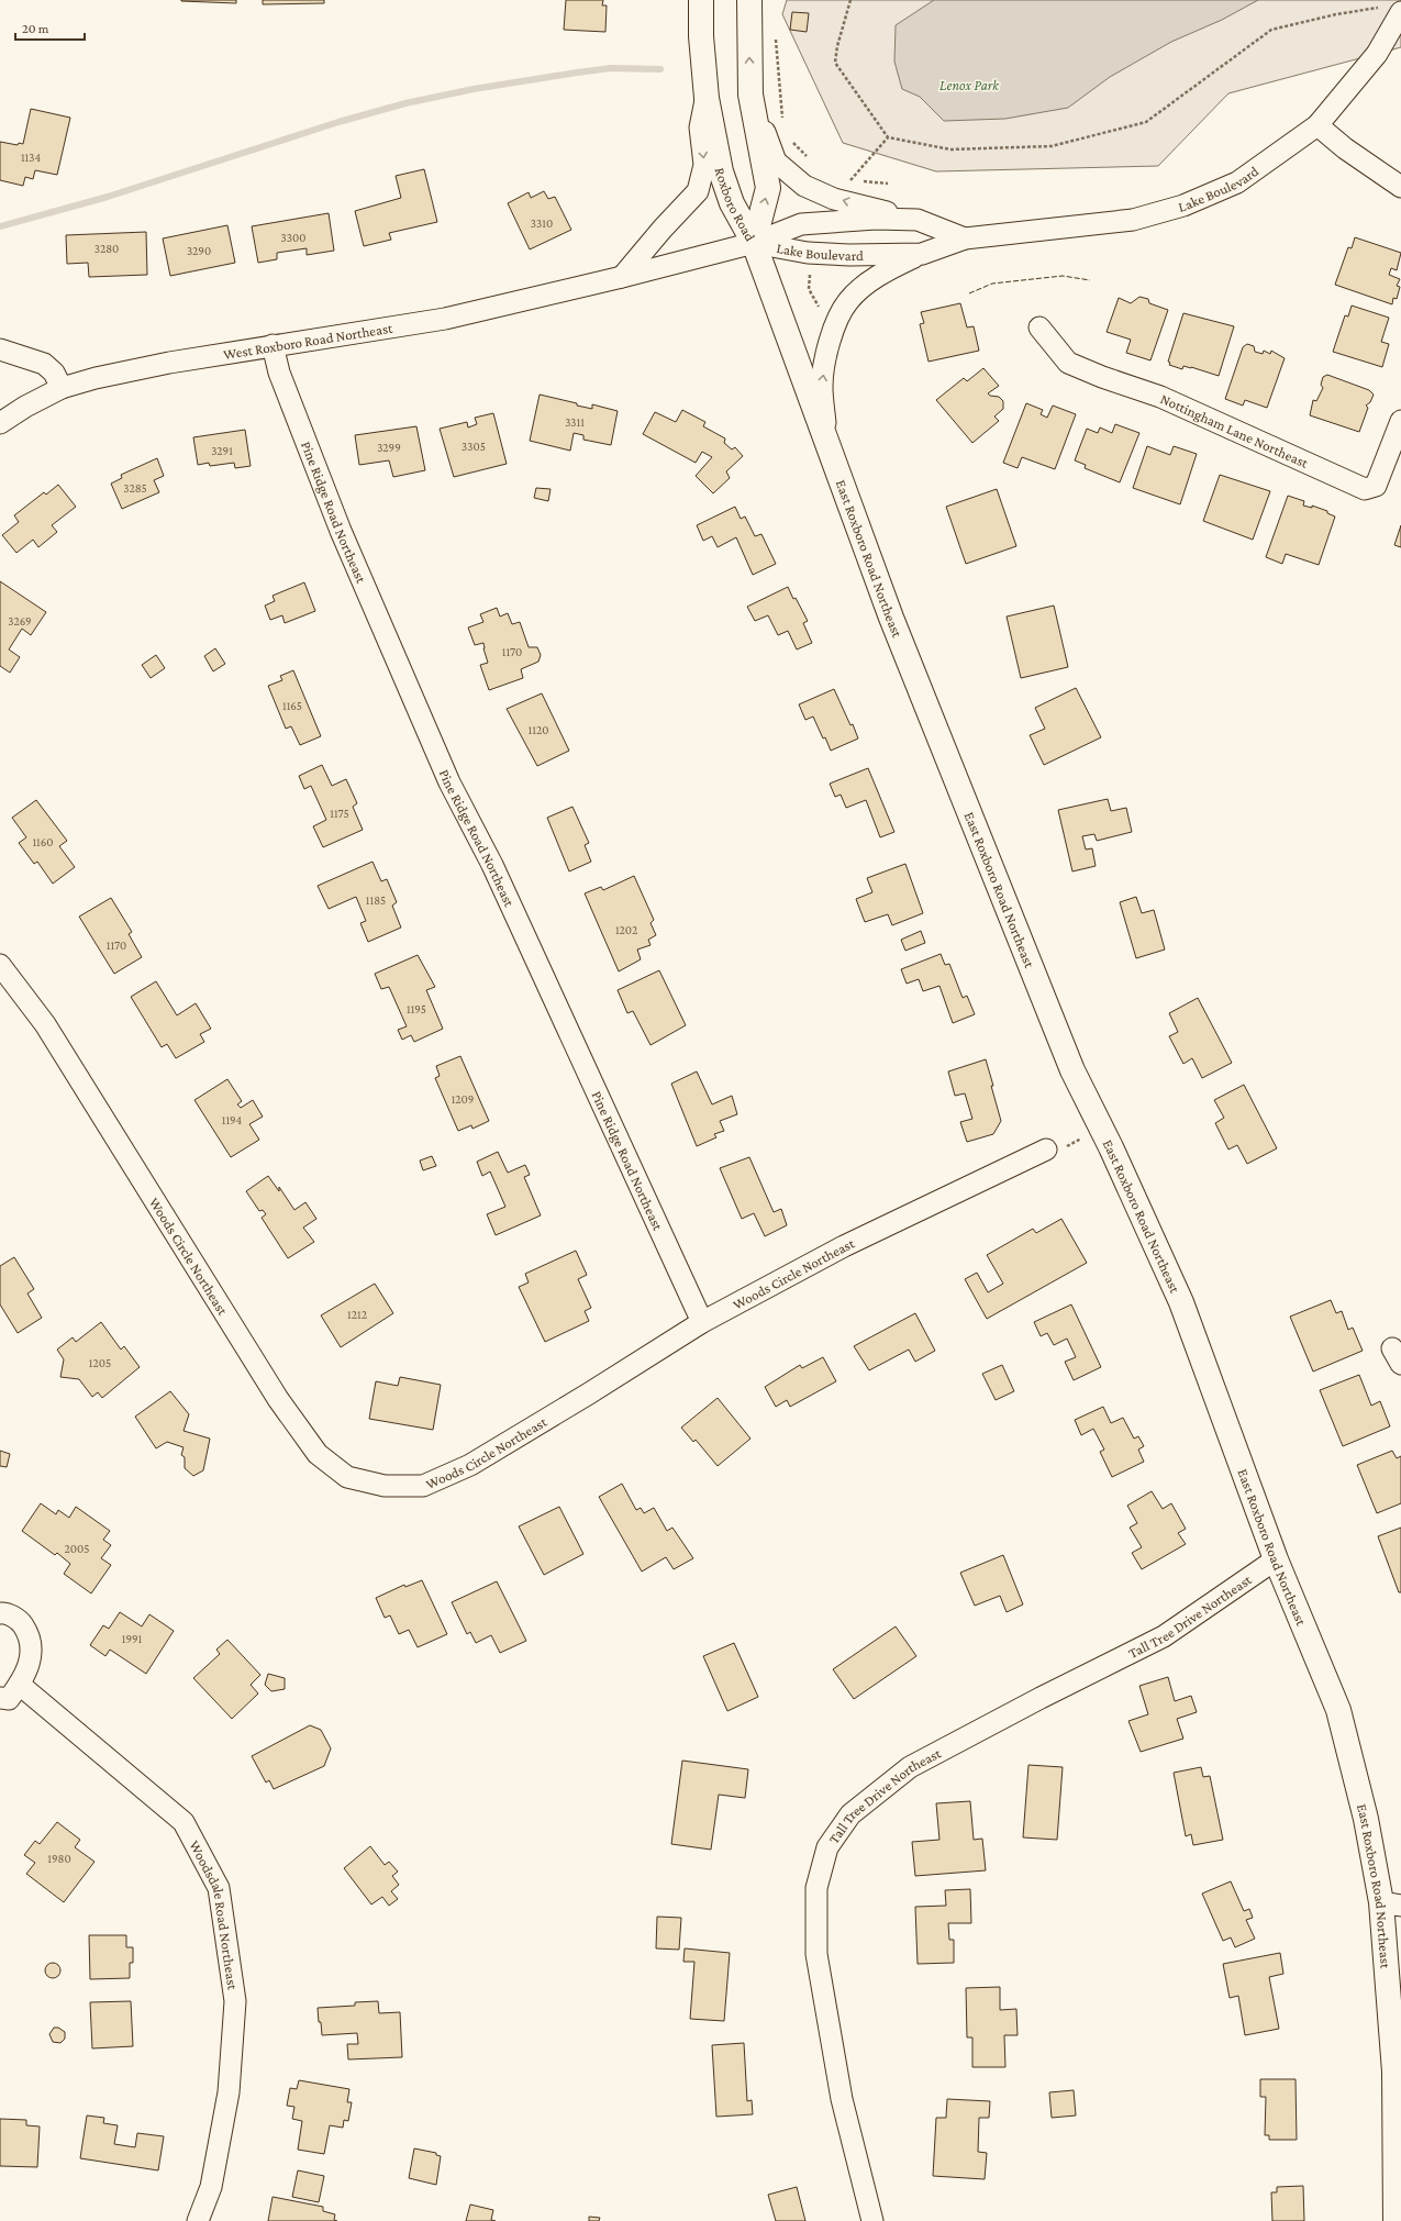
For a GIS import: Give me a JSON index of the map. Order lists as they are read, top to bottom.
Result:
{
  "streets": {
    "main road": ["Roxboro Road", "East Roxboro Road Northeast"],
    "street": [
      "Lake Boulevard",
      "West Roxboro Road Northeast",
      "Nottingham Lane Northeast",
      "Pine Ridge Road Northeast",
      "Woods Circle Northeast",
      "Tall Tree Drive Northeast",
      "Woodsdale Road Northeast"
    ]
  },
  "crossings": [
    ["Lake Boulevard", "Roxboro Road"],
    ["Lake Boulevard", "West Roxboro Road Northeast"],
    ["Lake Boulevard", "East Roxboro Road Northeast"],
    ["Roxboro Road", "West Roxboro Road Northeast"],
    ["Roxboro Road", "East Roxboro Road Northeast"],
    ["West Roxboro Road Northeast", "Pine Ridge Road Northeast"],
    ["West Roxboro Road Northeast", "East Roxboro Road Northeast"],
    ["Pine Ridge Road Northeast", "Woods Circle Northeast"],
    ["East Roxboro Road Northeast", "Tall Tree Drive Northeast"]
  ],
  "parks": ["Lenox Park"],
  "house_numbers": [
    "1134",
    "3310",
    "3300",
    "3280",
    "3290",
    "3311",
    "3305",
    "3299",
    "3291",
    "3285",
    "3269",
    "1170",
    "1165",
    "1120",
    "1175",
    "1160",
    "1185",
    "1202",
    "1170",
    "1195",
    "1209",
    "1194",
    "1212",
    "1205",
    "2005",
    "1991",
    "1980"
  ],
  "scale_bar": "20 m"
}
